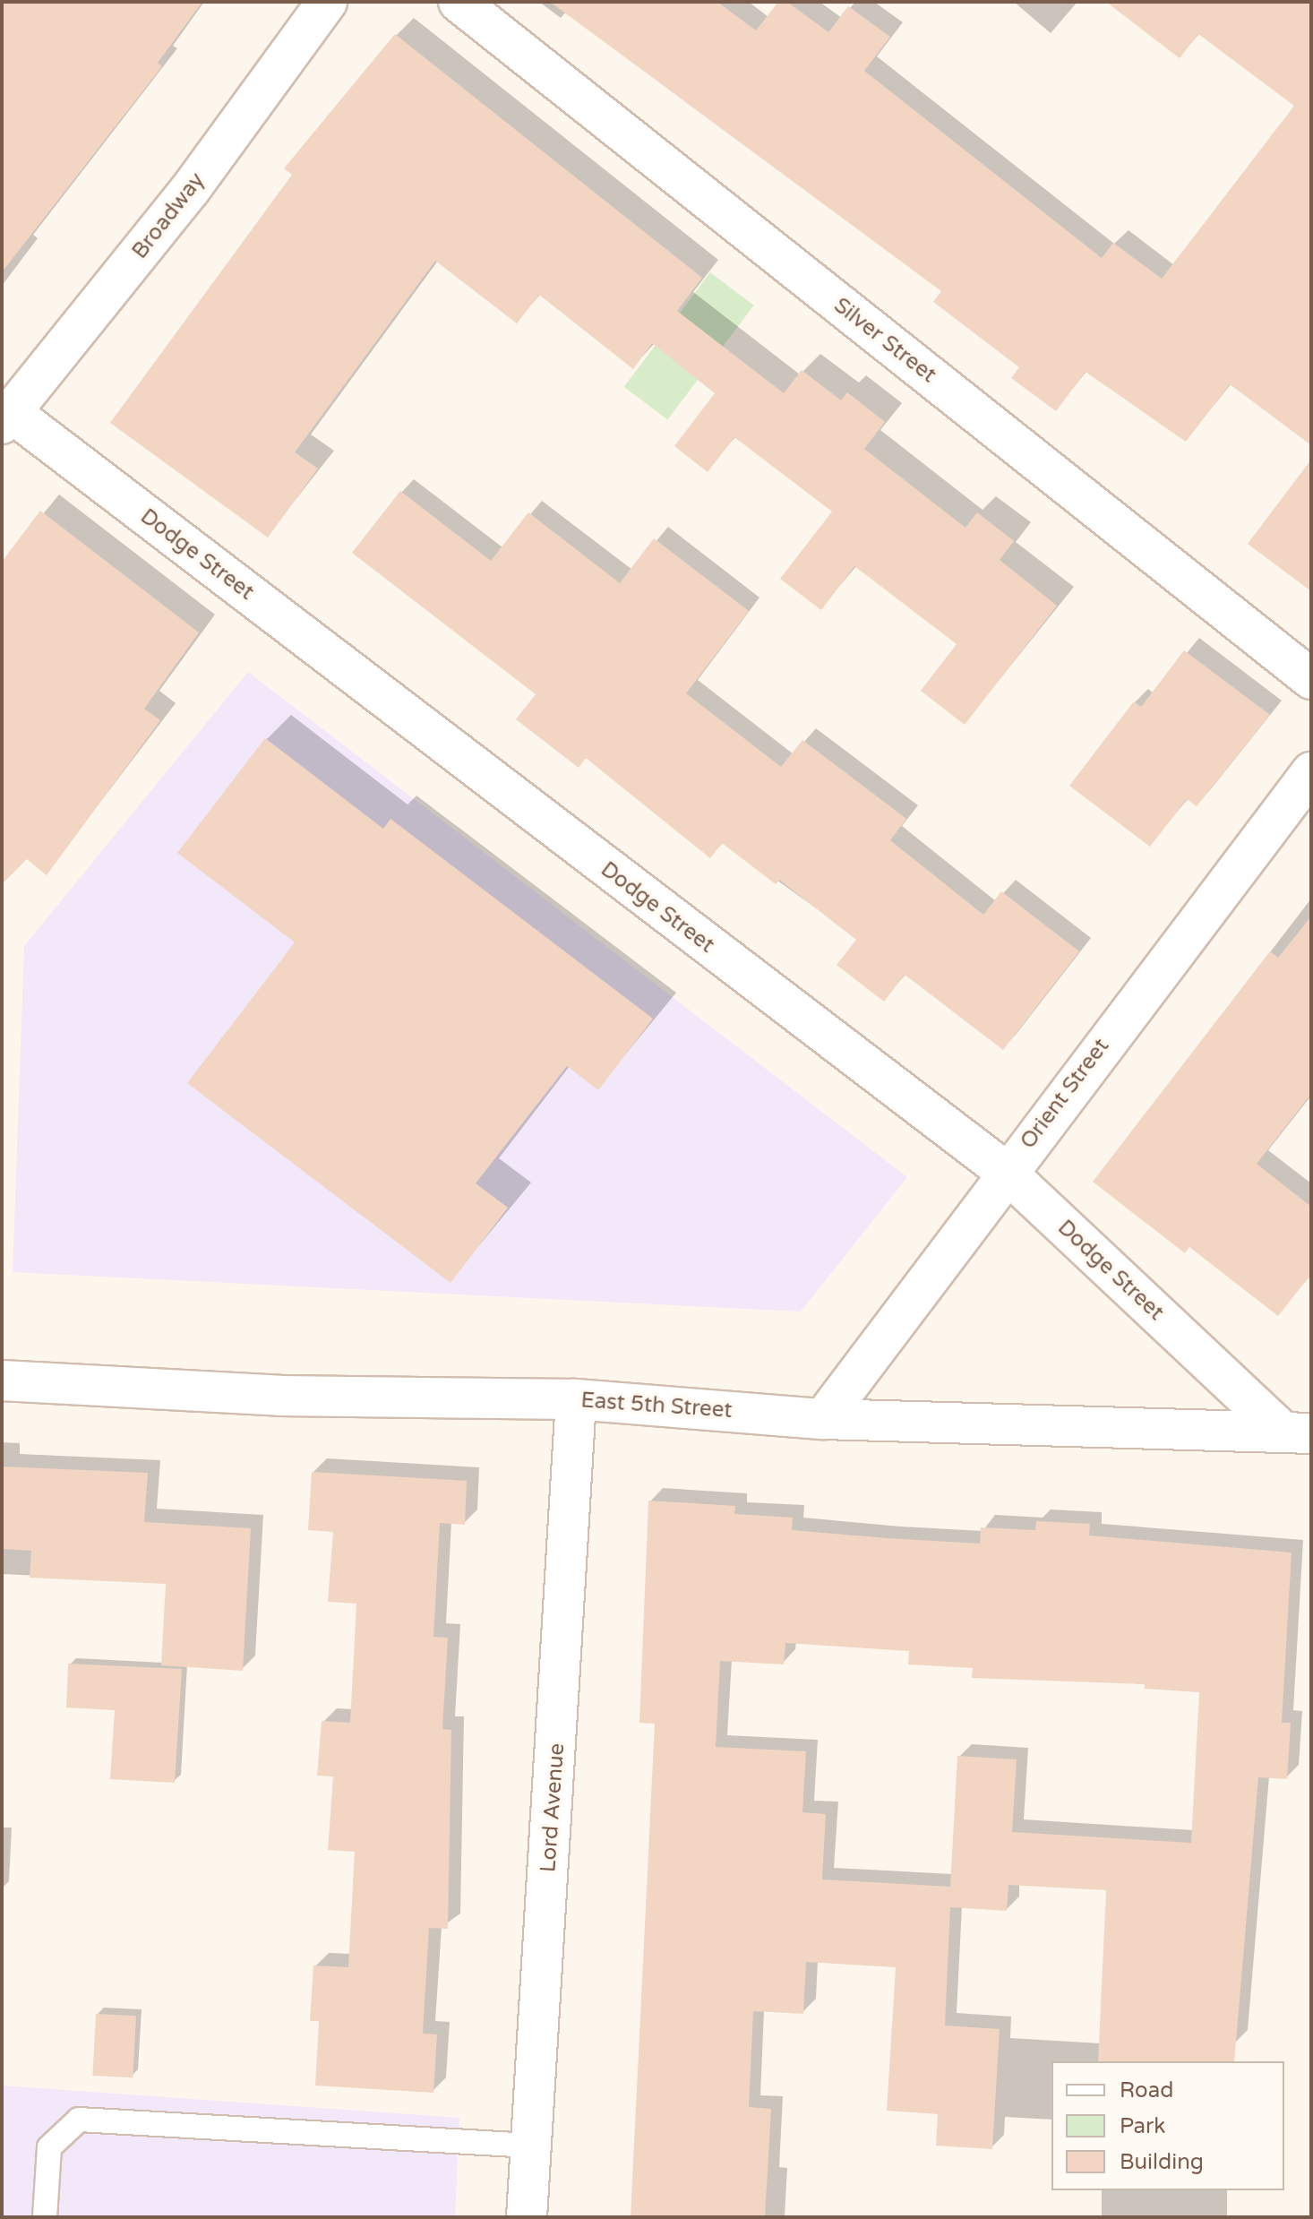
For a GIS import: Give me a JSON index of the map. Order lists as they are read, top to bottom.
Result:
{
  "streets": {
    "street": [
      "Broadway",
      "Silver Street",
      "Dodge Street",
      "Orient Street",
      "East 5th Street",
      "Lord Avenue"
    ]
  },
  "crossings": [
    ["Broadway", "Dodge Street"],
    ["Dodge Street", "Orient Street"],
    ["Dodge Street", "East 5th Street"],
    ["Orient Street", "East 5th Street"],
    ["East 5th Street", "Lord Avenue"]
  ],
  "legend": ["Road", "Park", "Building"]
}
